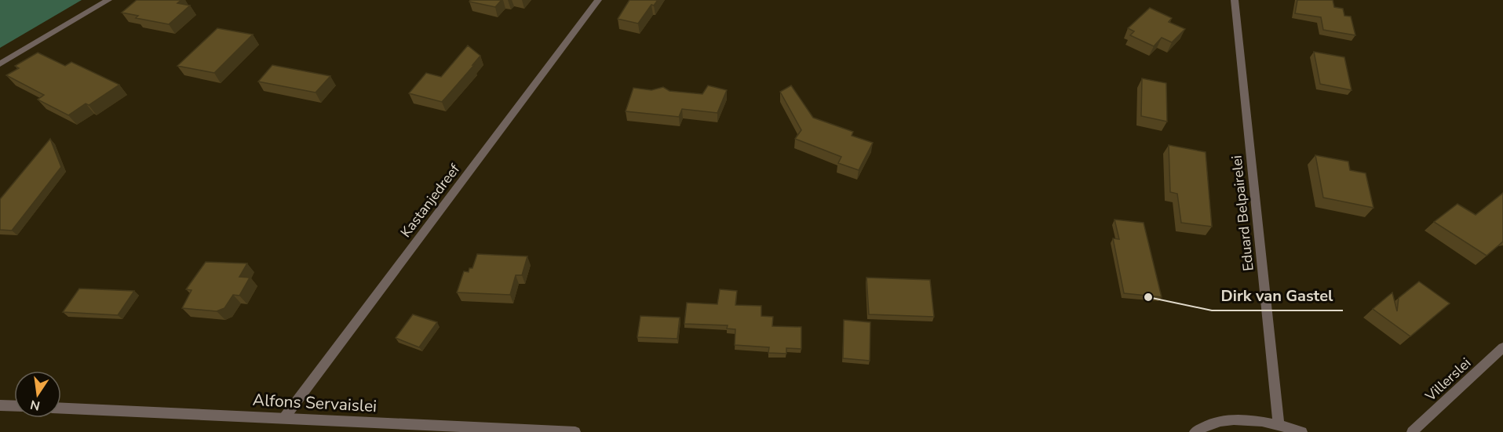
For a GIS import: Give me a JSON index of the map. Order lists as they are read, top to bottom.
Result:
{
  "streets": {
    "street": [
      "Kastanjedreef",
      "Eduard Belpairelei",
      "Villerslei",
      "Alfons Servaislei"
    ]
  },
  "crossings": [
    ["Kastanjedreef", "Alfons Servaislei"]
  ],
  "places": ["Dirk van Gastel"],
  "north": "bottom"
}
